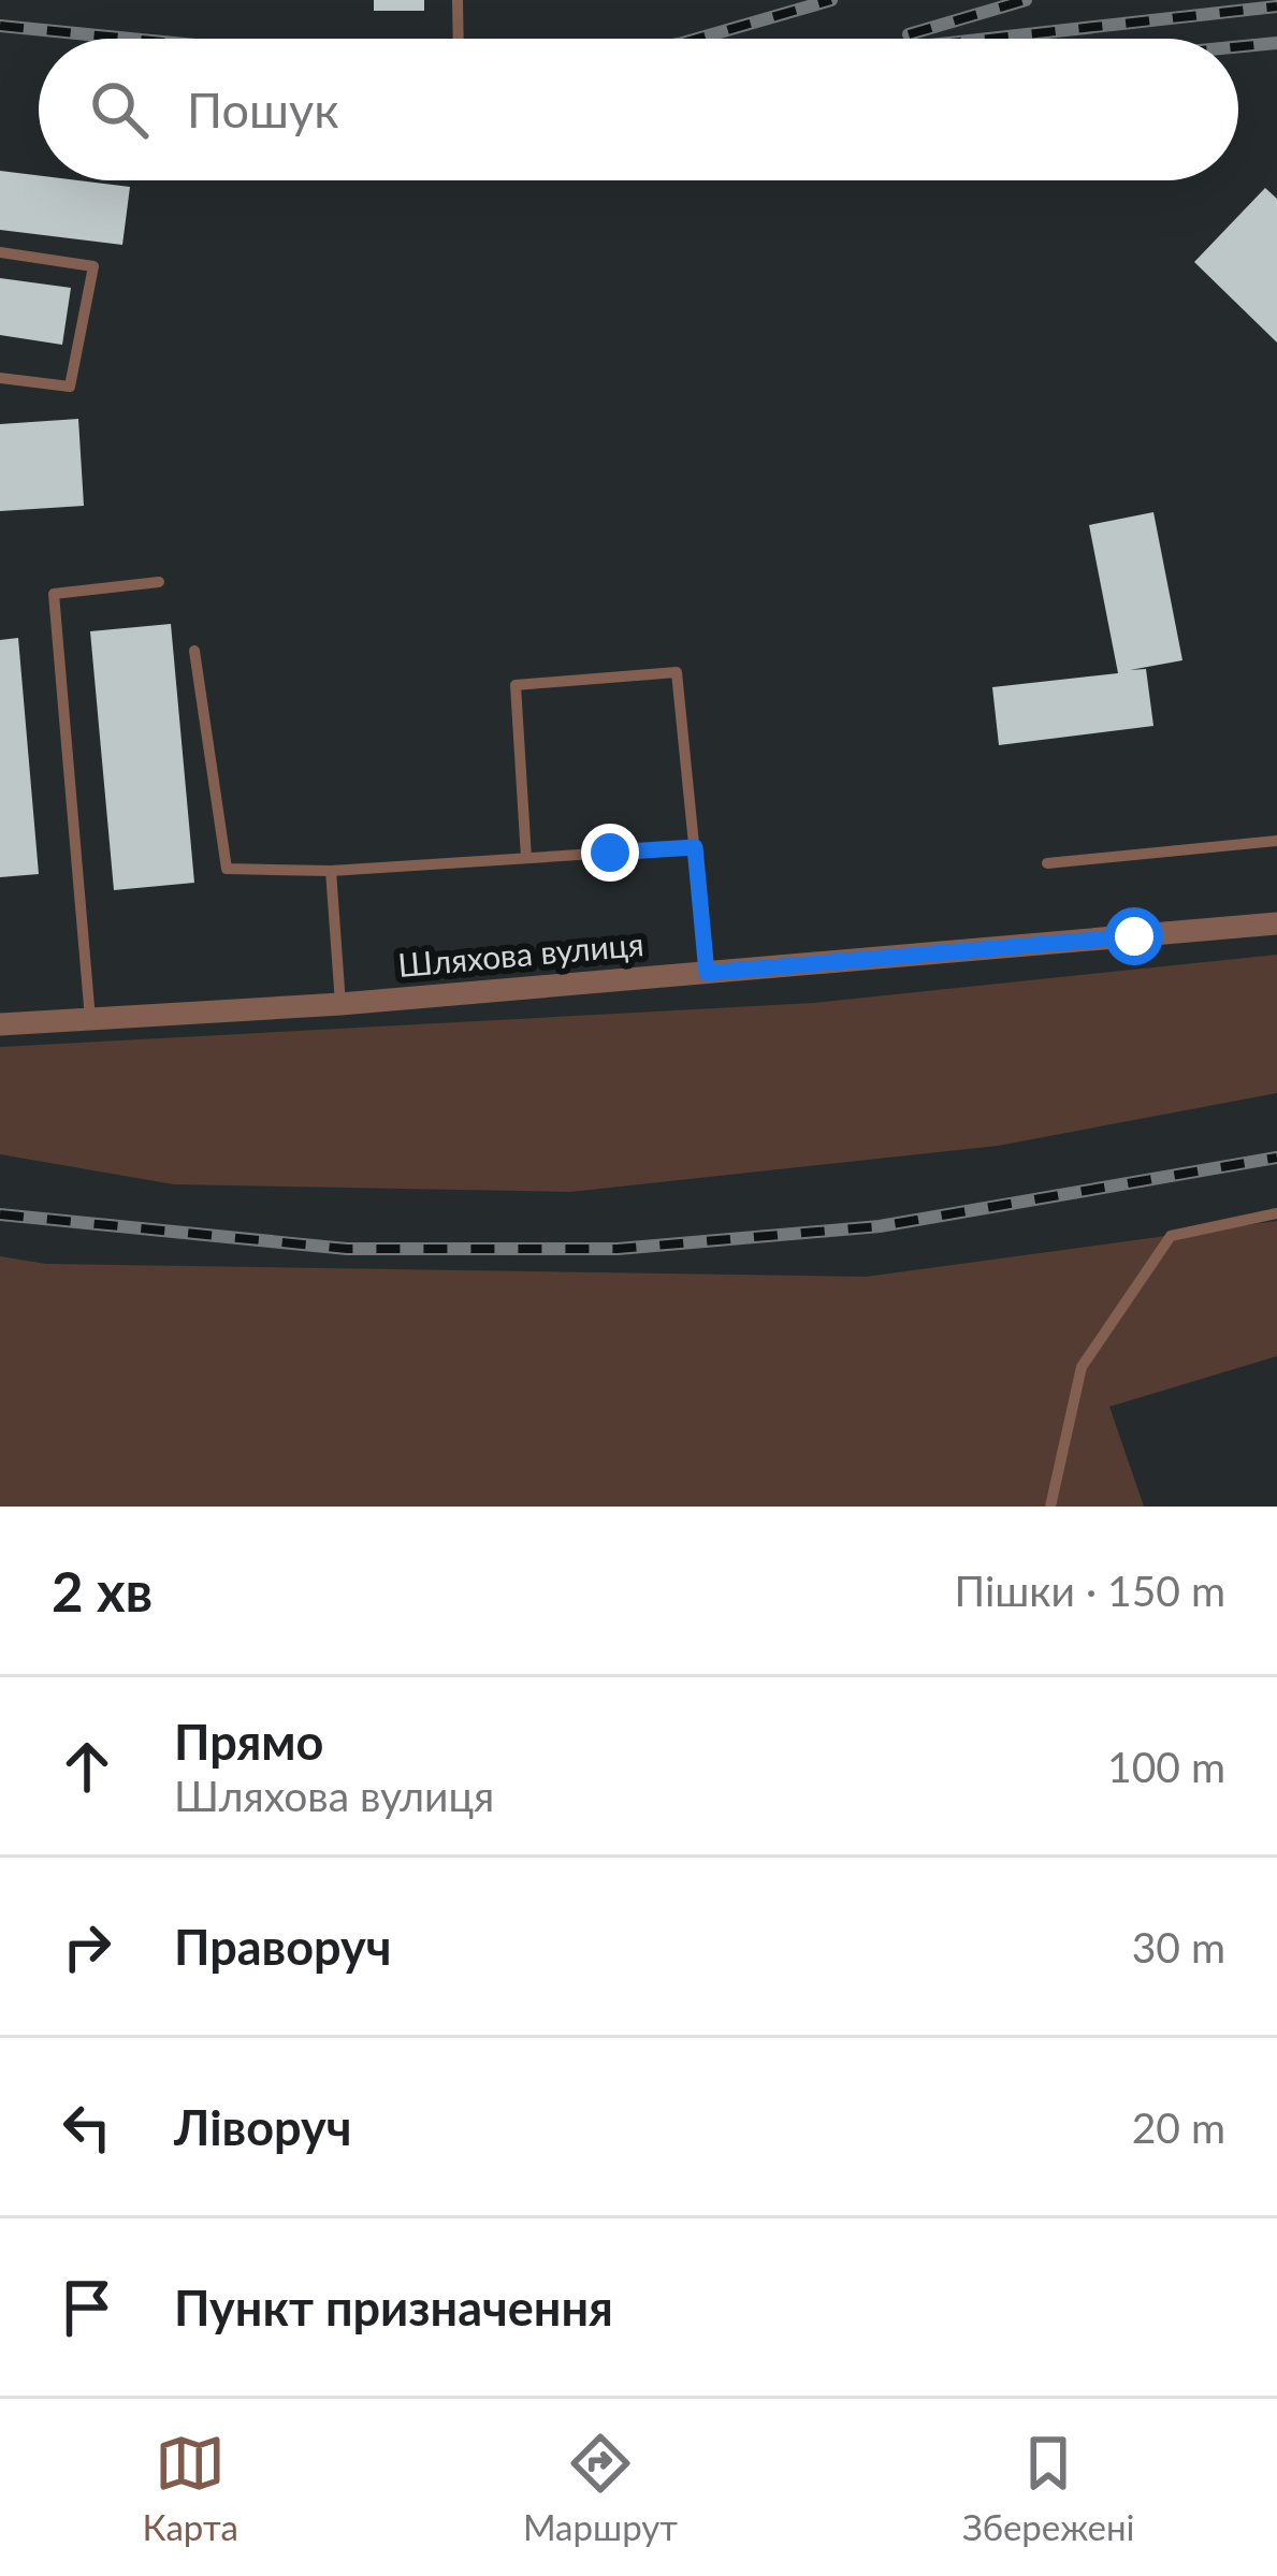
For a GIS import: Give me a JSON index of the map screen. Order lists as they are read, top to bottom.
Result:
{
  "streets": {
    "street": ["Шляхова вулиця"]
  },
  "page": {
    "search": "Пошук",
    "heading": ["2 хв", "Пішки · 150 m"],
    "list": [
      ["Прямо", "Шляхова вулиця", "100 m"],
      ["Праворуч", "30 m"],
      ["Ліворуч", "20 m"],
      "Пункт призначення"
    ],
    "nav": ["Карта", "Маршрут", "Збережені"]
  }
}
